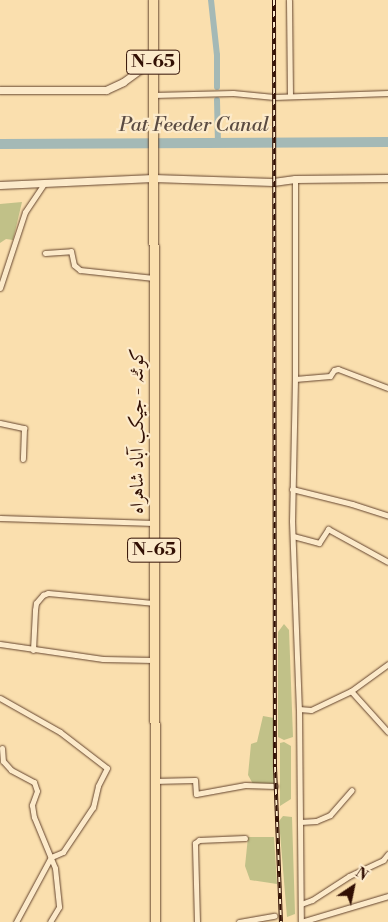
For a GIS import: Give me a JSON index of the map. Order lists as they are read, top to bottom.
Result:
{
  "streets": {
    "highway": ["N-65", "کوئٹہ - جیکب آباد شاہراہ"]
  },
  "water": ["Pat Feeder Canal"],
  "north": "top right"
}
